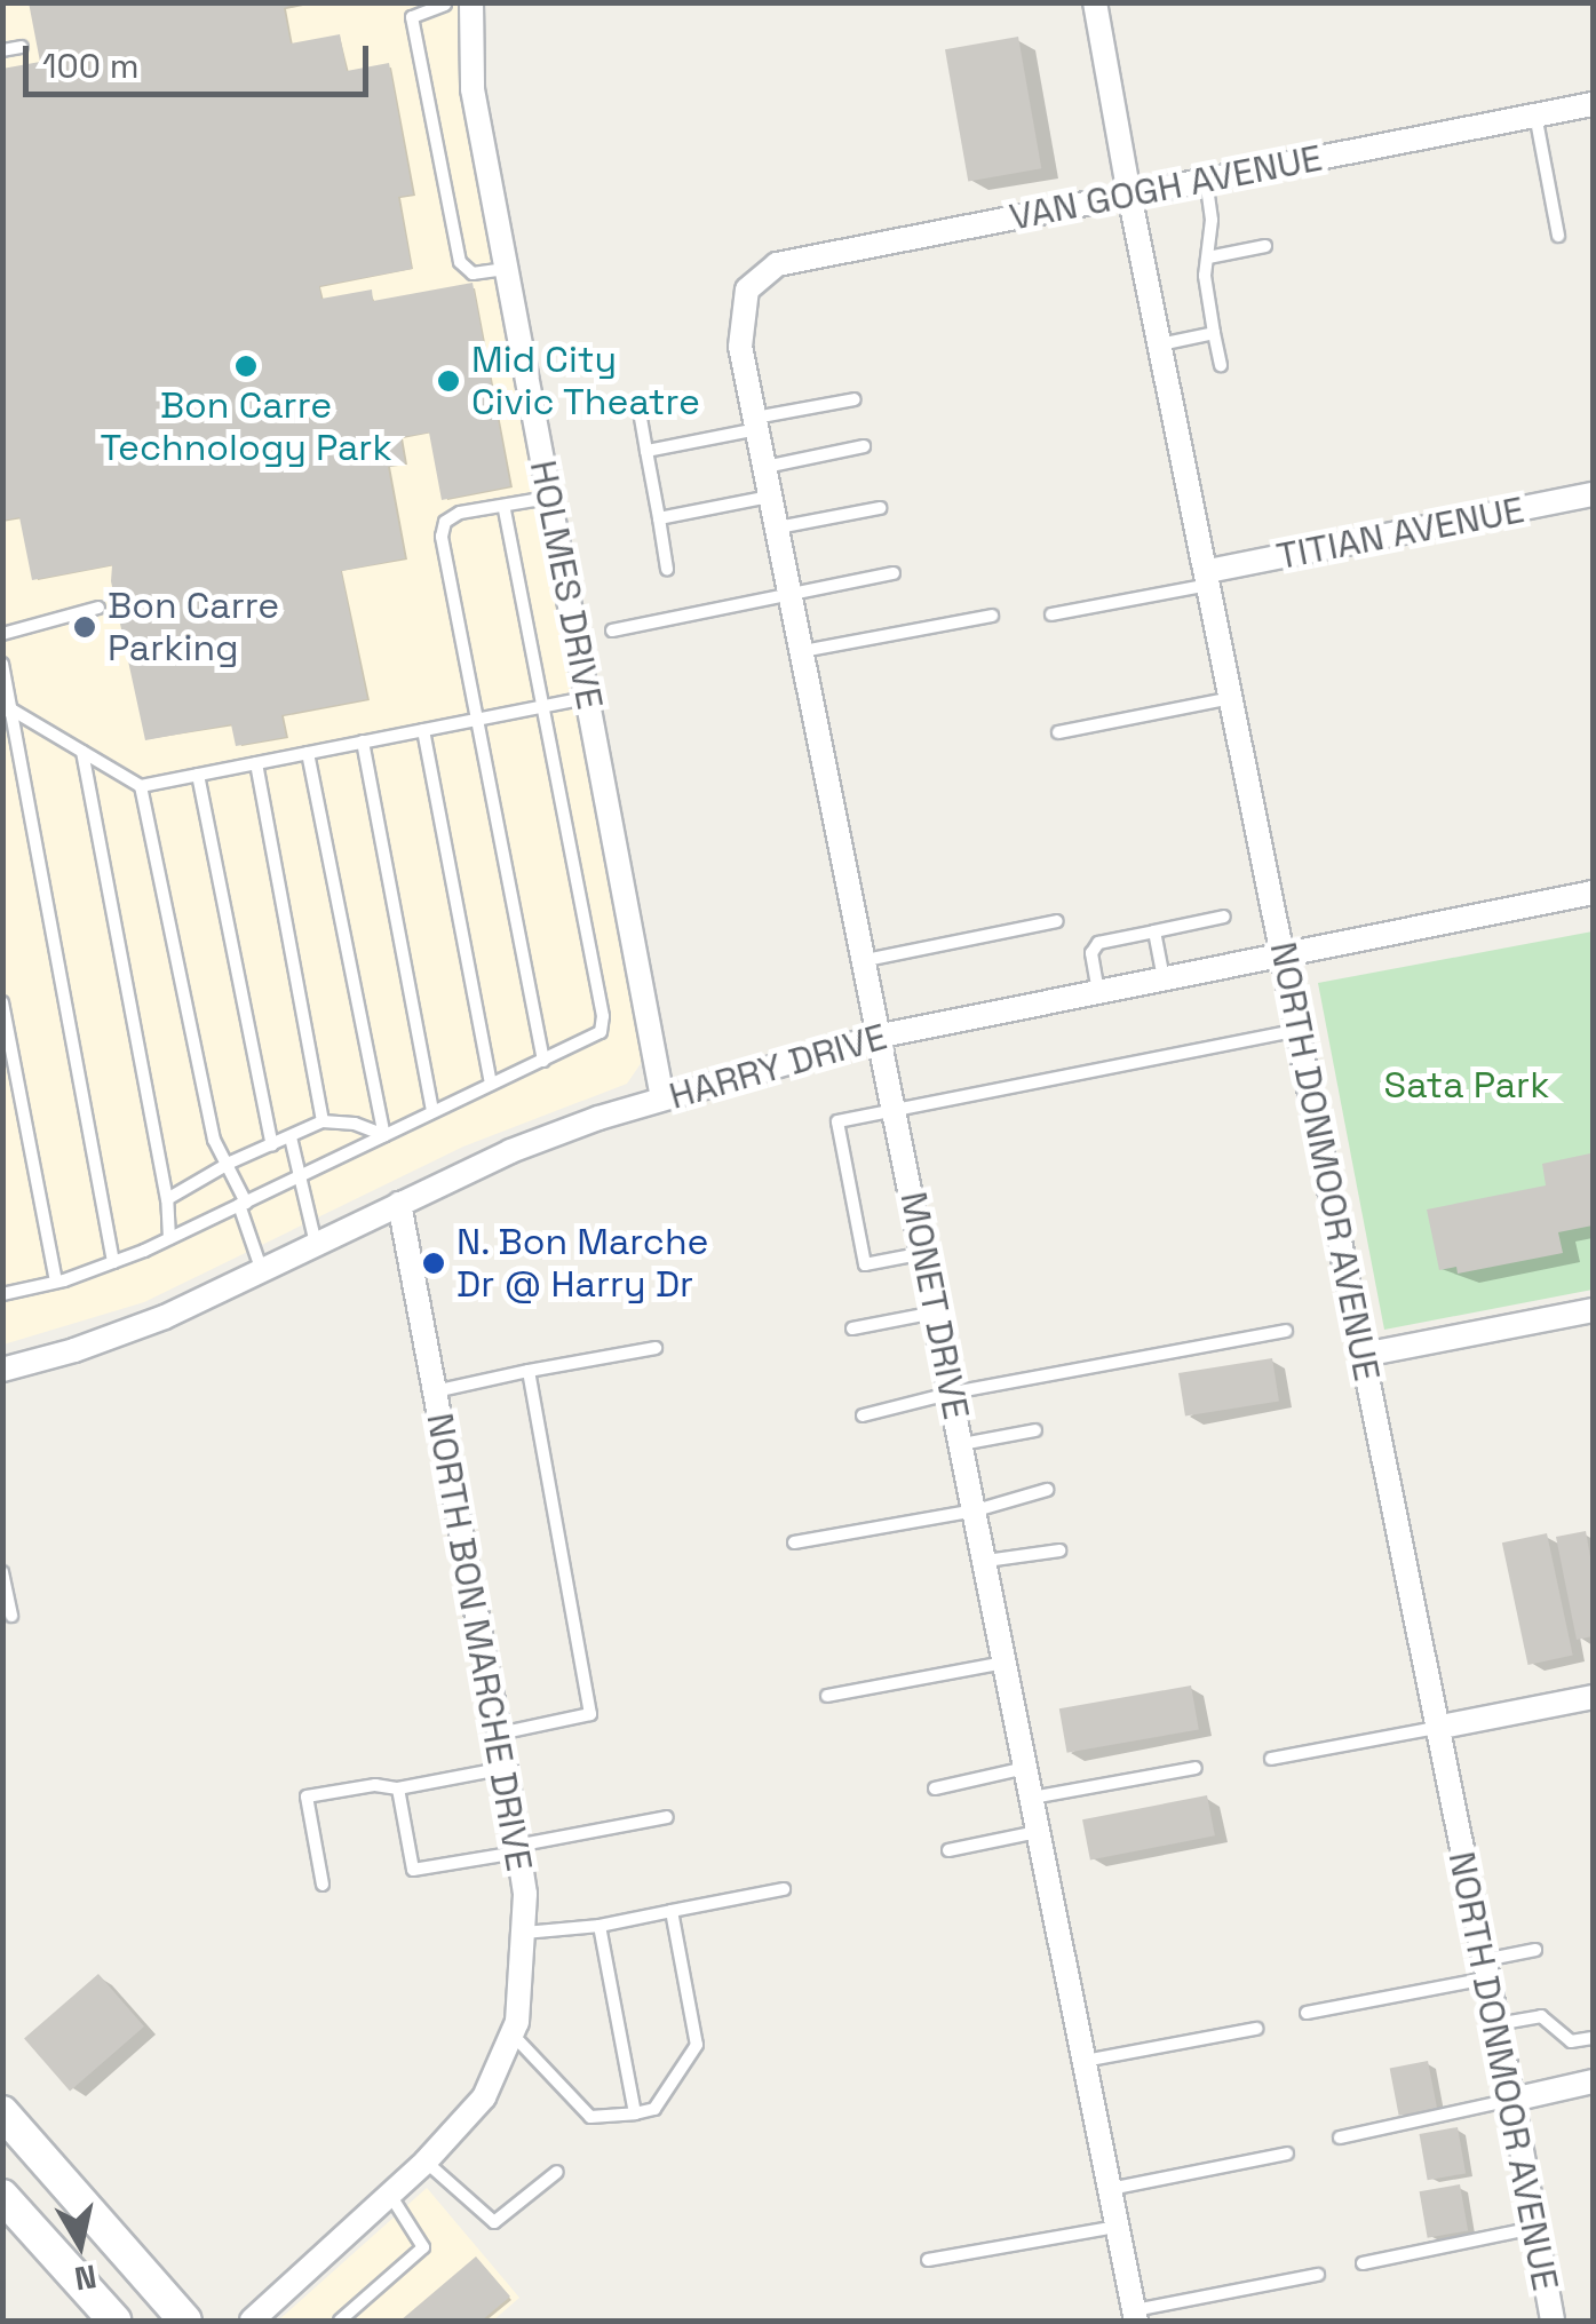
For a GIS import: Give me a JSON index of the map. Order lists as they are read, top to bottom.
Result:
{
  "streets": {
    "street": [
      "VAN GOGH AVENUE",
      "TITIAN AVENUE",
      "HOLMES DRIVE",
      "HARRY DRIVE",
      "NORTH DONMOOR AVENUE",
      "MONET DRIVE",
      "NORTH BON MARCHE DRIVE"
    ]
  },
  "crossings": [
    ["VAN GOGH AVENUE", "NORTH DONMOOR AVENUE"],
    ["VAN GOGH AVENUE", "MONET DRIVE"],
    ["TITIAN AVENUE", "NORTH DONMOOR AVENUE"],
    ["HOLMES DRIVE", "HARRY DRIVE"],
    ["HARRY DRIVE", "NORTH DONMOOR AVENUE"],
    ["HARRY DRIVE", "MONET DRIVE"],
    ["HARRY DRIVE", "NORTH BON MARCHE DRIVE"]
  ],
  "parks": ["Sata Park"],
  "places": [
    "Bon Carre Technology Park",
    "Mid City Civic Theatre",
    "Bon Carre Parking",
    "N. Bon Marche Dr @ Harry Dr"
  ],
  "scale_bar": "100 m",
  "north": "bottom"
}
